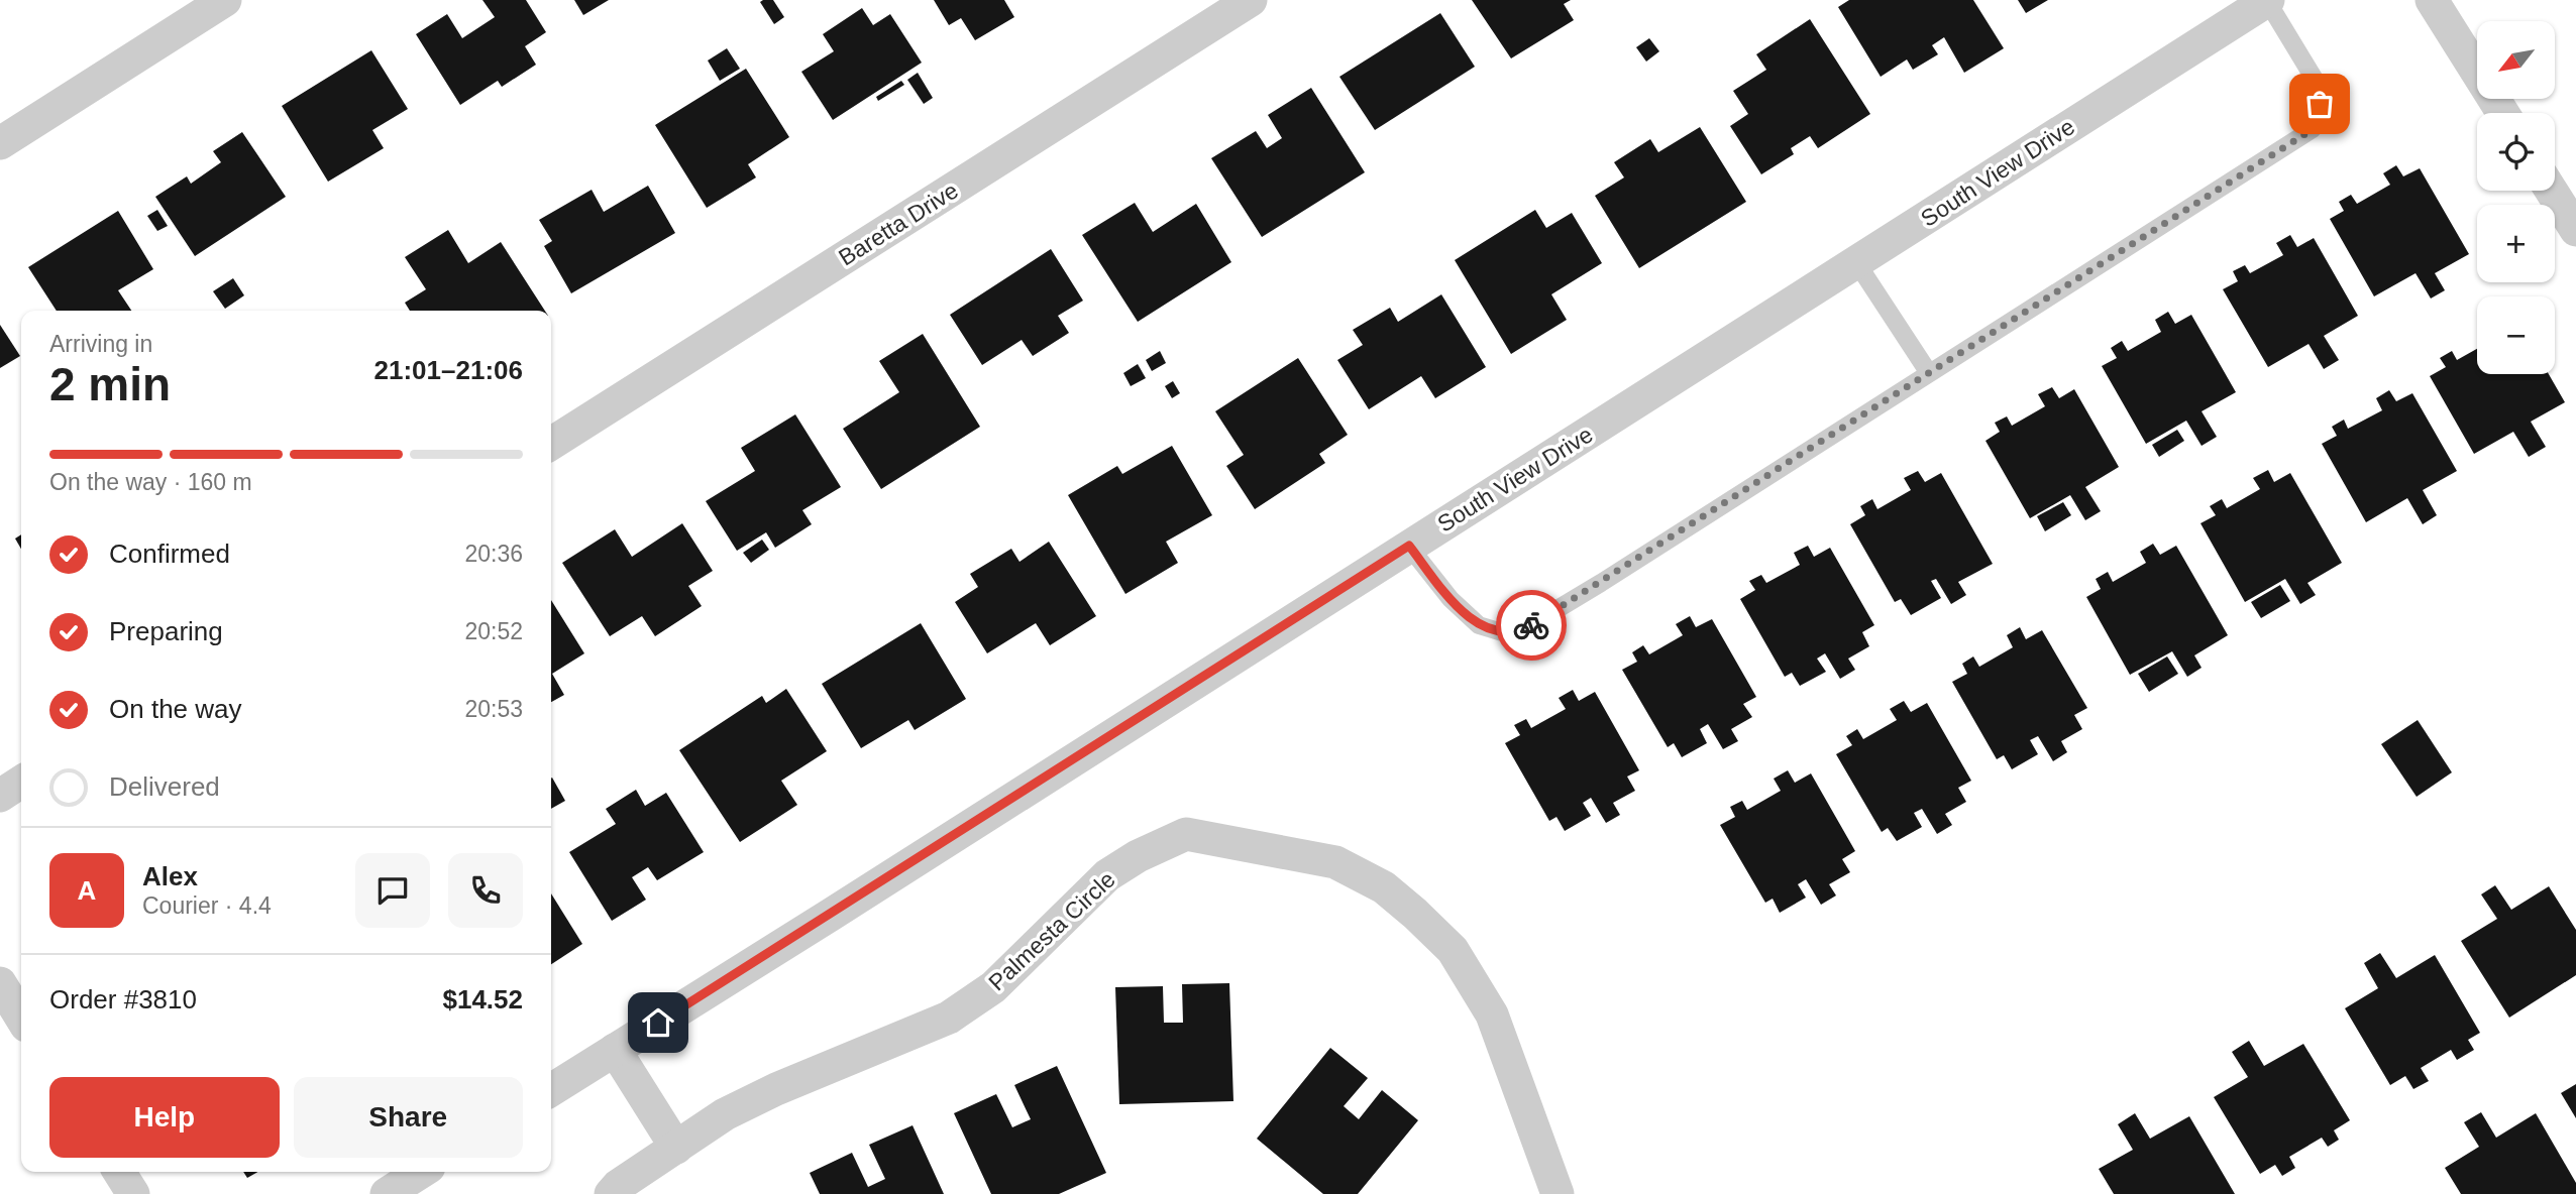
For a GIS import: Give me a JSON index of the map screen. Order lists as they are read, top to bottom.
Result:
{
  "streets": {
    "street": ["South View Drive", "Baretta Drive", "Palmesta Circle"]
  },
  "north": "bottom left",
  "page": {
    "map_buttons": ["+", "−"],
    "heading": ["2 min", "Arriving in", "21:01–21:06"],
    "panel": [
      "Alex",
      "Courier · 4.4",
      "Order #3810",
      "$14.52"
    ],
    "bar": "On the way · 160 m",
    "list": [
      ["Confirmed", "20:36"],
      ["Preparing", "20:52"],
      ["On the way", "20:53"],
      "Delivered"
    ],
    "round": "A",
    "buttons": ["Help", "Share"]
  }
}
